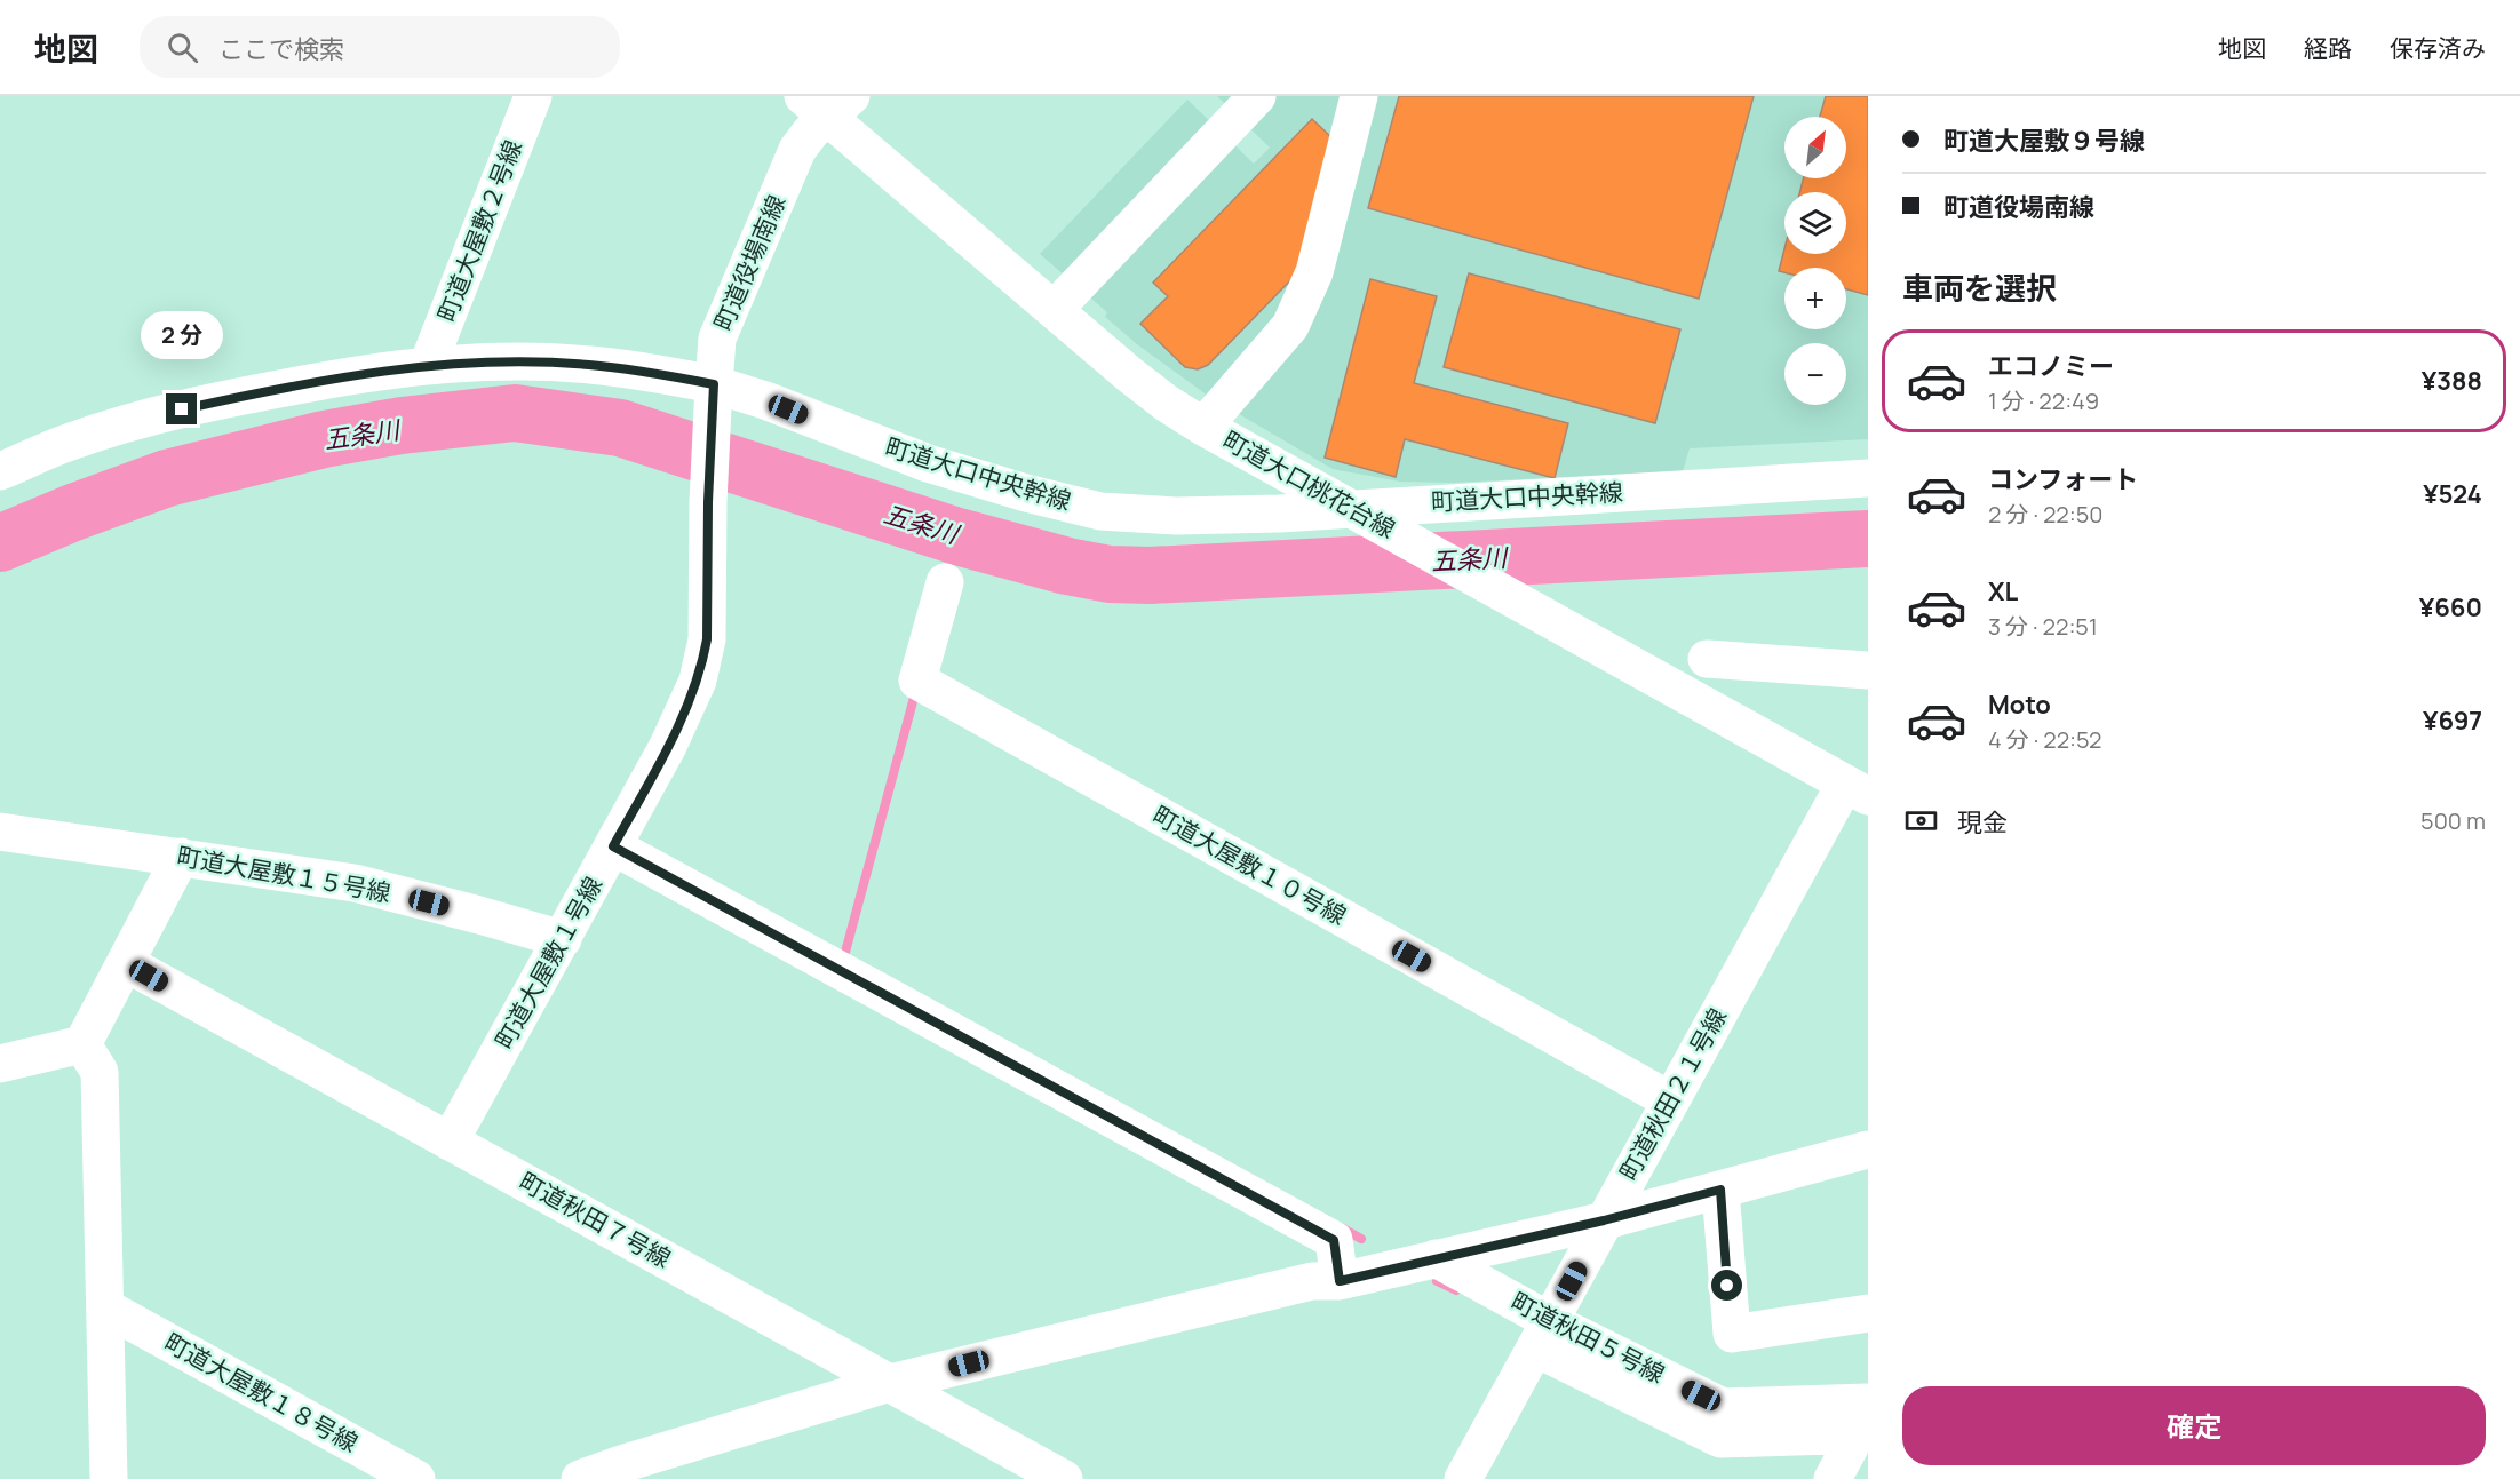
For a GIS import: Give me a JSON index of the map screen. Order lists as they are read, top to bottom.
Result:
{
  "streets": {
    "street": [
      "町道大屋敷２号線",
      "町道役場南線",
      "町道大口中央幹線",
      "町道大口桃花台線",
      "町道大屋敷１０号線",
      "町道大屋敷１５号線",
      "町道大屋敷１号線",
      "町道秋田２１号線",
      "町道秋田７号線",
      "町道秋田５号線",
      "町道大屋敷１８号線"
    ]
  },
  "crossings": [
    ["町道役場南線", "町道大口中央幹線"],
    ["町道役場南線", "町道大口桃花台線"],
    ["町道役場南線", "町道大屋敷１号線"],
    ["町道大口中央幹線", "町道大口桃花台線"],
    ["町道大口中央幹線", "町道大屋敷１号線"],
    ["町道大口桃花台線", "町道秋田２１号線"],
    ["町道大屋敷１０号線", "町道秋田２１号線"],
    ["町道大屋敷１５号線", "町道大屋敷１号線"],
    ["町道大屋敷１号線", "町道秋田７号線"],
    ["町道秋田２１号線", "町道秋田５号線"]
  ],
  "water": ["五条川"],
  "north": "top right",
  "page": {
    "header": "地図",
    "search": "ここで検索",
    "nav": ["地図", "経路", "保存済み"],
    "banner": ["町道大屋敷９号線", "町道役場南線"],
    "map_buttons": ["+", "−"],
    "heading": "車両を選択",
    "bubble": "2 分",
    "list": [
      {
        "name": "エコノミー",
        "note": "1 分 · 22:49",
        "value": "¥388"
      },
      {
        "name": "コンフォート",
        "note": "2 分 · 22:50",
        "value": "¥524"
      },
      {
        "name": "XL",
        "note": "3 分 · 22:51",
        "value": "¥660"
      },
      {
        "name": "Moto",
        "note": "4 分 · 22:52",
        "value": "¥697"
      }
    ],
    "pay": ["現金", "500 m"],
    "buttons": "確定"
  }
}
